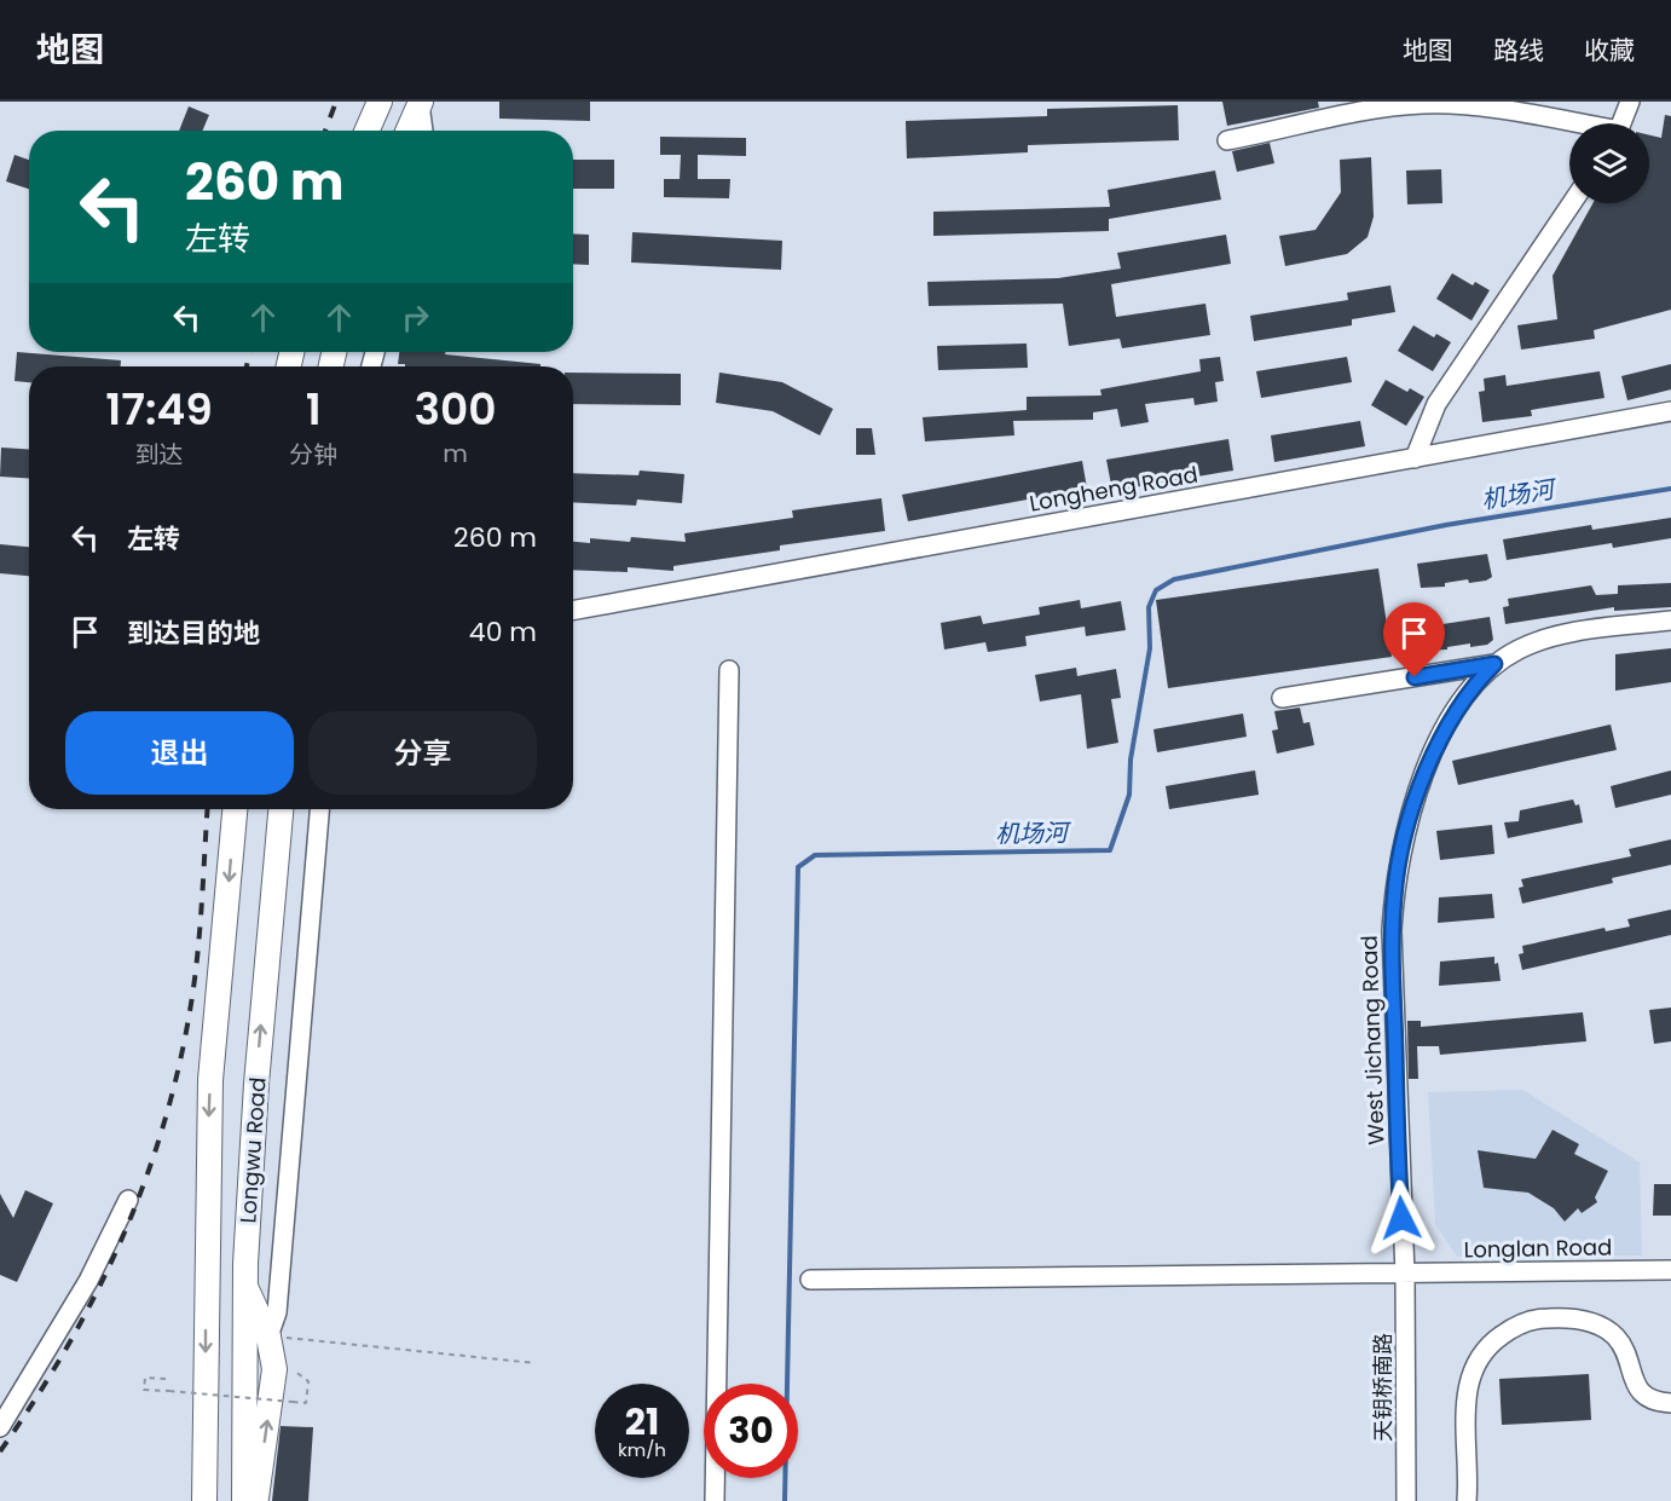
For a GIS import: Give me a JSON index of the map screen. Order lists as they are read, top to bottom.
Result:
{
  "streets": {
    "main road": ["Longwu Road"],
    "street": [
      "Longheng Road",
      "West Jichang Road",
      "Longlan Road",
      "天钥桥南路"
    ]
  },
  "crossings": [
    ["West Jichang Road", "Longlan Road"],
    ["West Jichang Road", "天钥桥南路"],
    ["Longlan Road", "天钥桥南路"]
  ],
  "water": ["机场河"],
  "page": {
    "header": "地图",
    "nav": ["地图", "路线", "收藏"],
    "turn": ["260 m", "左转"],
    "eta": [
      "17:49",
      "到达",
      "1",
      "分钟",
      "300",
      "m"
    ],
    "list": [
      {
        "name": "左转",
        "value": "260 m"
      },
      {
        "name": "到达目的地",
        "value": "40 m"
      }
    ],
    "buttons": ["退出", "分享"],
    "speed": "21 km/h",
    "limit": "30"
  }
}
